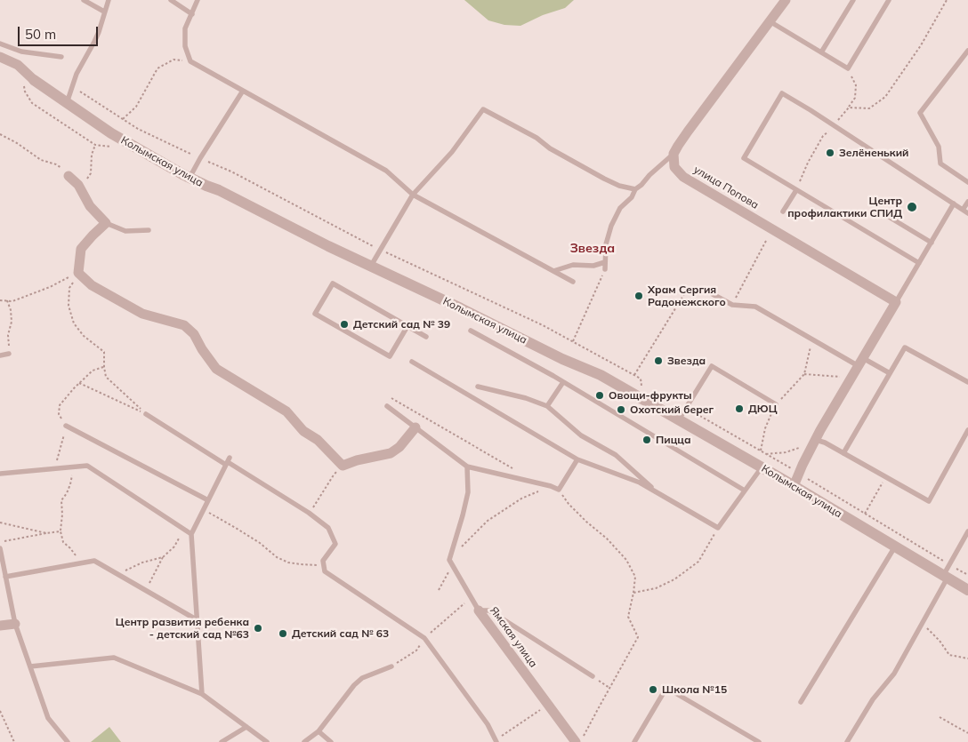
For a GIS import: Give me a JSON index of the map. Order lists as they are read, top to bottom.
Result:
{
  "streets": {
    "street": ["Колымская улица", "улица Попова", "Ямская улица"]
  },
  "districts": ["Звезда"],
  "places": [
    "Зелёненький",
    "Центр профилактики СПИД",
    "Храм Сергия Радонежского",
    "Детский сад № 39",
    "Звезда",
    "Овощи-фрукты",
    "ДЮЦ",
    "Охотский берег",
    "Пицца",
    "Центр развития ребенка - детский сад №63",
    "Детский сад № 63",
    "Школа №15"
  ],
  "scale_bar": "50 m"
}
